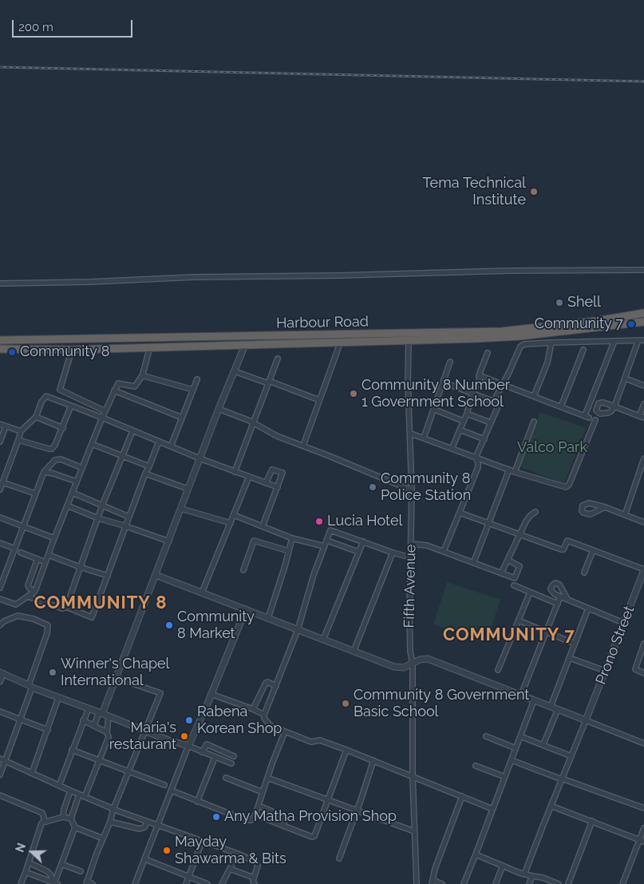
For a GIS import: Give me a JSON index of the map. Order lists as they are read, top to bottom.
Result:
{
  "streets": {
    "highway": ["Harbour Road"],
    "street": ["Fifth Avenue", "Prono Street"]
  },
  "crossings": [
    ["Harbour Road", "Fifth Avenue"]
  ],
  "districts": ["COMMUNITY 8", "COMMUNITY 7"],
  "parks": ["Valco Park"],
  "places": [
    "Tema Technical Institute",
    "Shell",
    "Community 7",
    "Community 8",
    "Community 8 Number 1 Government School",
    "Community 8 Police Station",
    "Lucia Hotel",
    "Community 8 Market",
    "Winner's Chapel International",
    "Community 8 Government Basic School",
    "Rabena Korean Shop",
    "Maria's restaurant",
    "Any Matha Provision Shop",
    "Mayday Shawarma & Bits"
  ],
  "scale_bar": "200 m",
  "north": "left"
}
